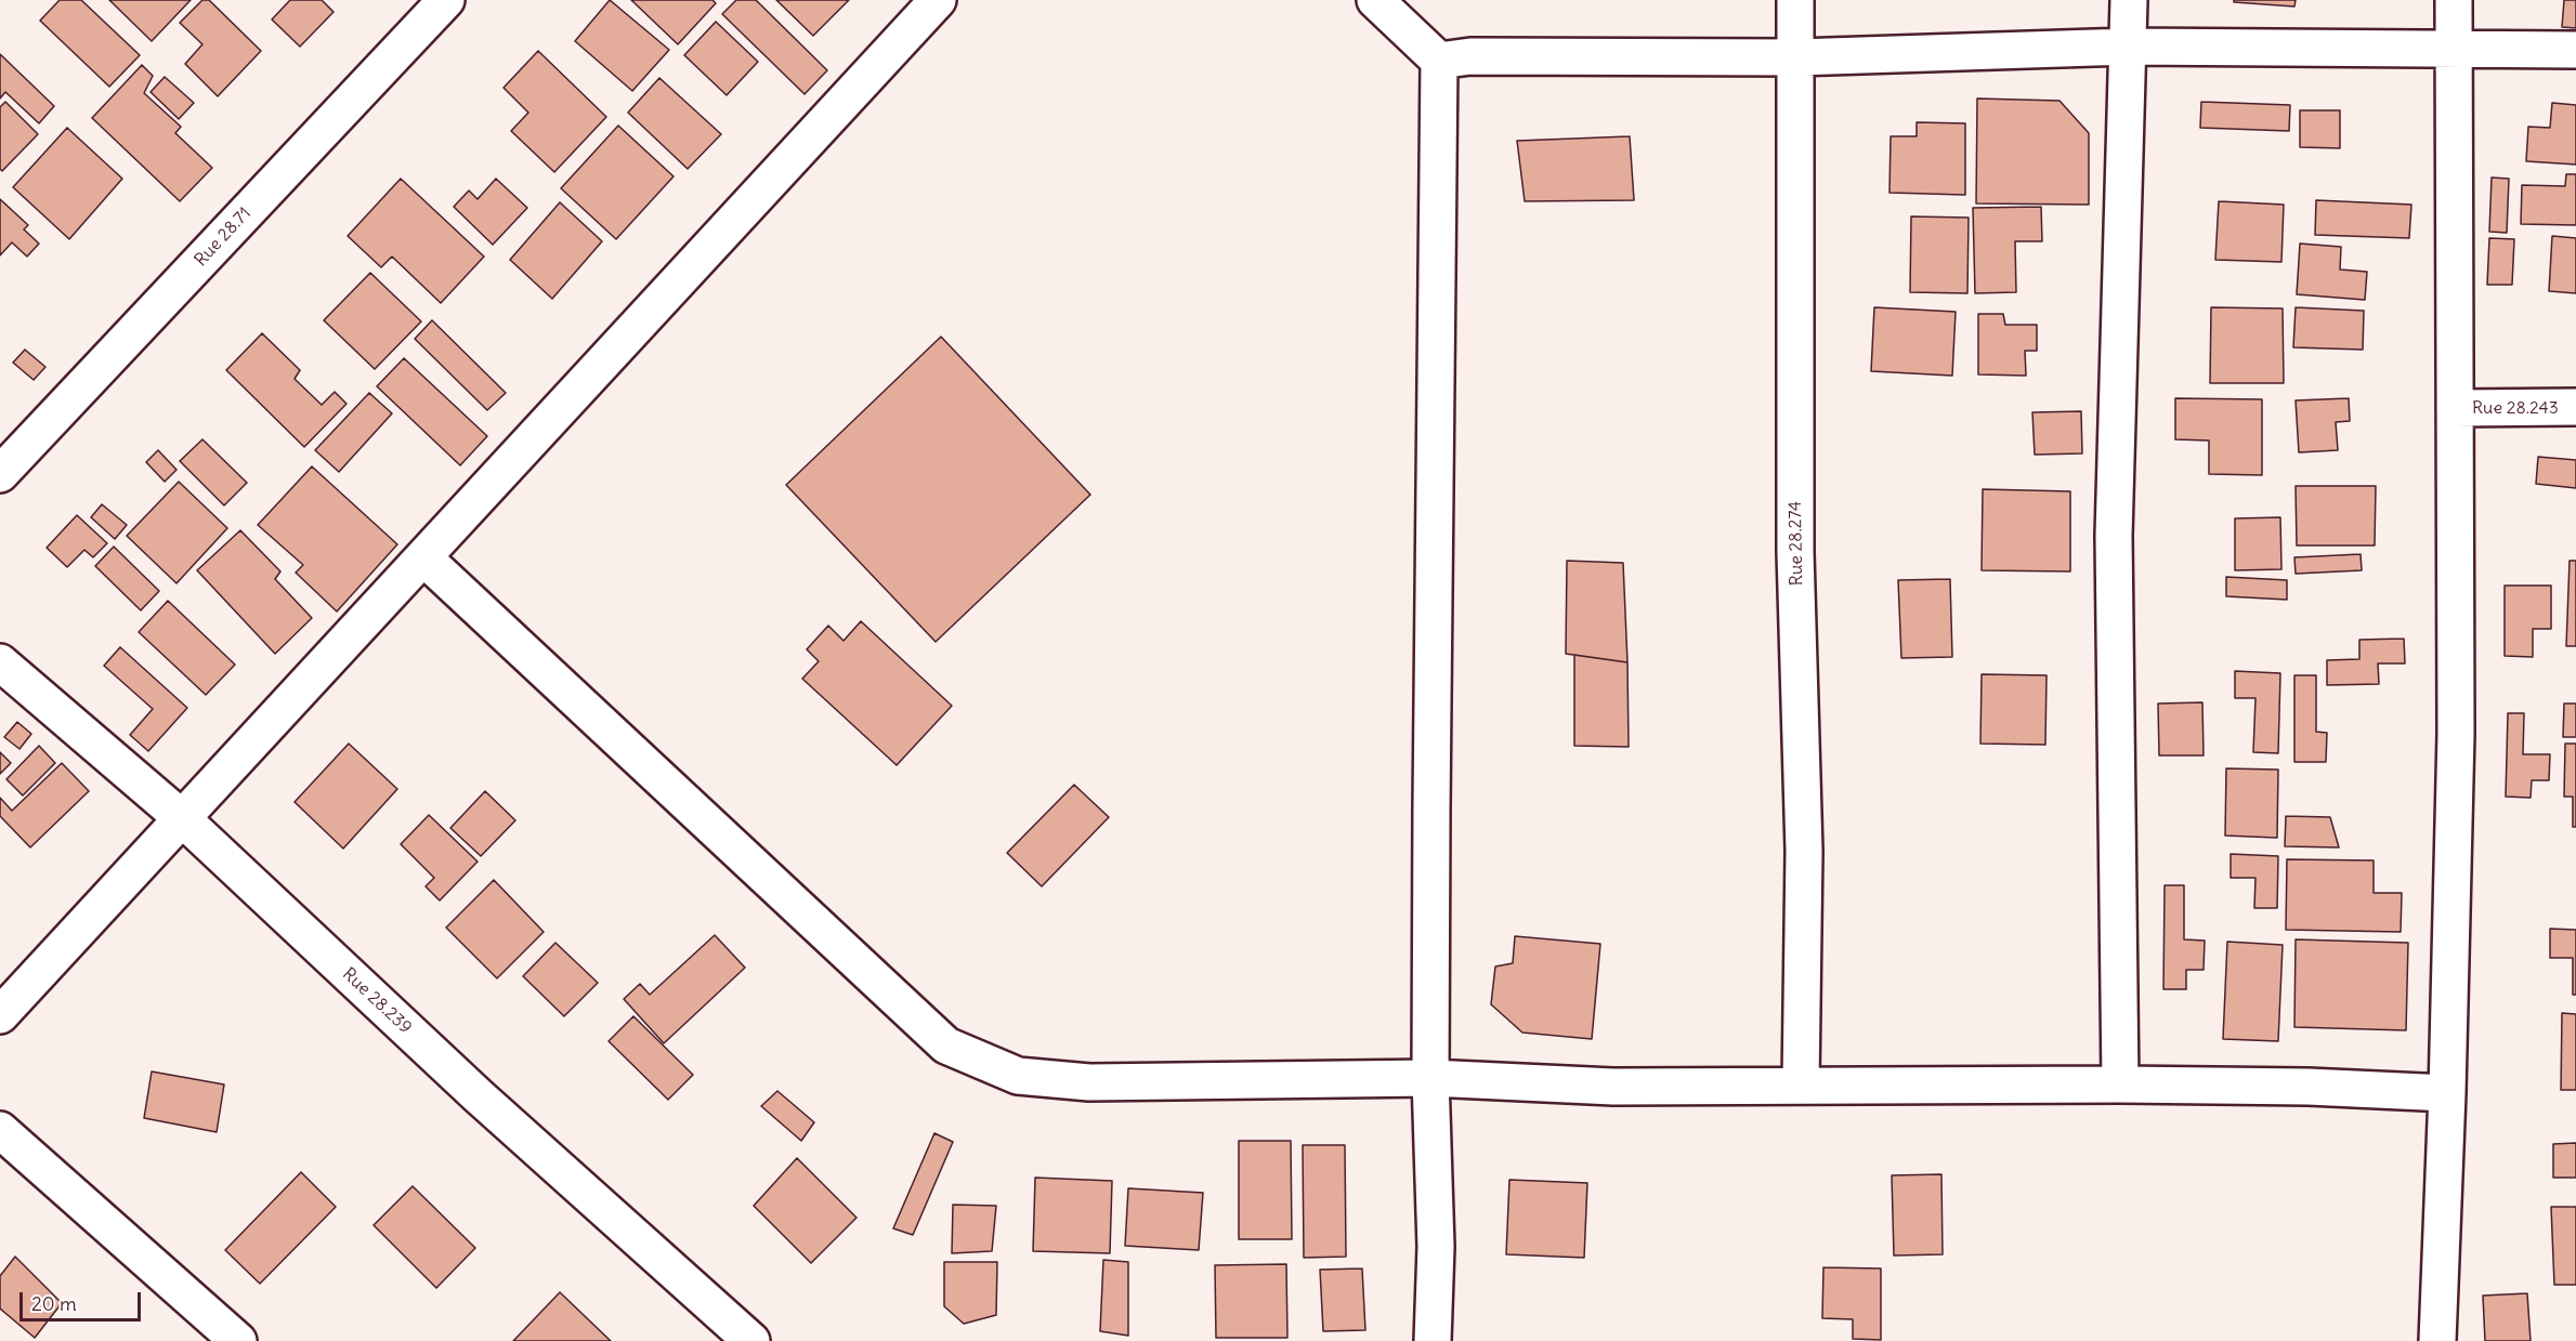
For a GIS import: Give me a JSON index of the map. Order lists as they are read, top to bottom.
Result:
{
  "streets": {
    "street": [
      "Rue 28.71",
      "Rue 28.243",
      "Rue 28.274",
      "Rue 28.239"
    ]
  },
  "scale_bar": "20 m"
}
